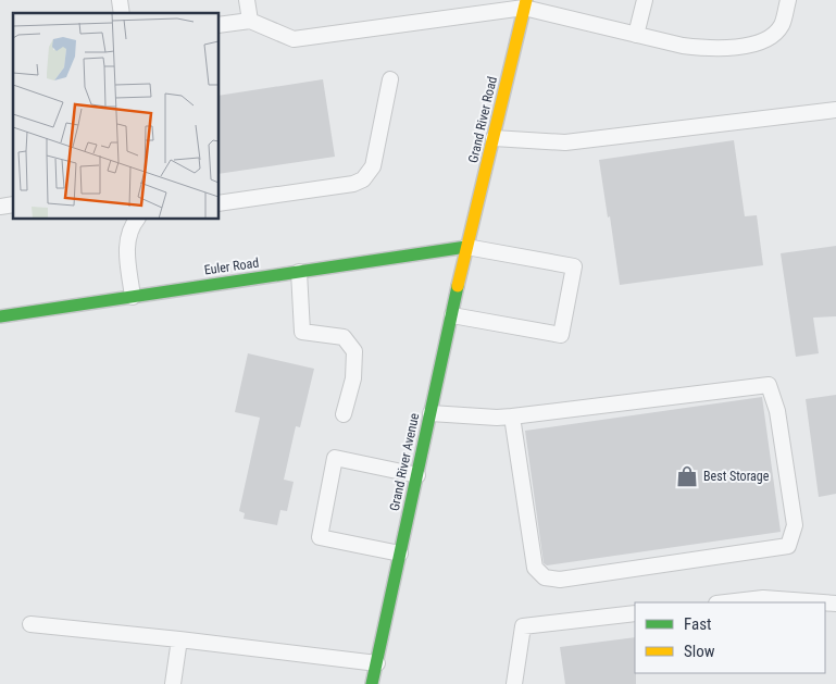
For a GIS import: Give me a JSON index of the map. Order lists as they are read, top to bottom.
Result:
{
  "streets": {
    "main road": ["Grand River Road", "Euler Road", "Grand River Avenue"]
  },
  "crossings": [
    ["Grand River Road", "Euler Road"],
    ["Grand River Road", "Grand River Avenue"],
    ["Euler Road", "Grand River Avenue"]
  ],
  "places": {
    "shop": ["Best Storage"]
  },
  "legend": ["Fast", "Slow"]
}
